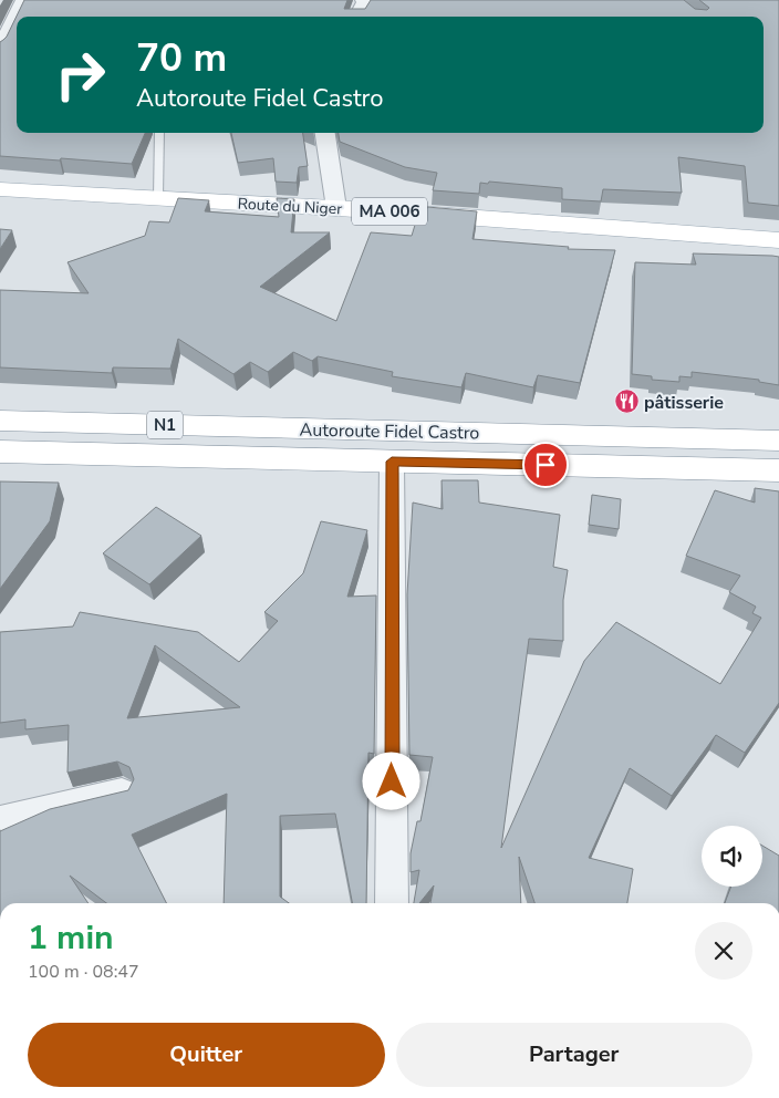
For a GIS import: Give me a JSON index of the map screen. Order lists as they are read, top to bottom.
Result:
{
  "streets": {
    "main road": [
      "Route du Niger",
      "MA 006",
      "N1",
      "Autoroute Fidel Castro"
    ]
  },
  "places": {
    "restaurant": ["pâtisserie"]
  },
  "page": {
    "turn": ["70 m", "Autoroute Fidel Castro"],
    "heading": ["1 min", "100 m · 08:47"],
    "buttons": ["Quitter", "Partager"]
  }
}
